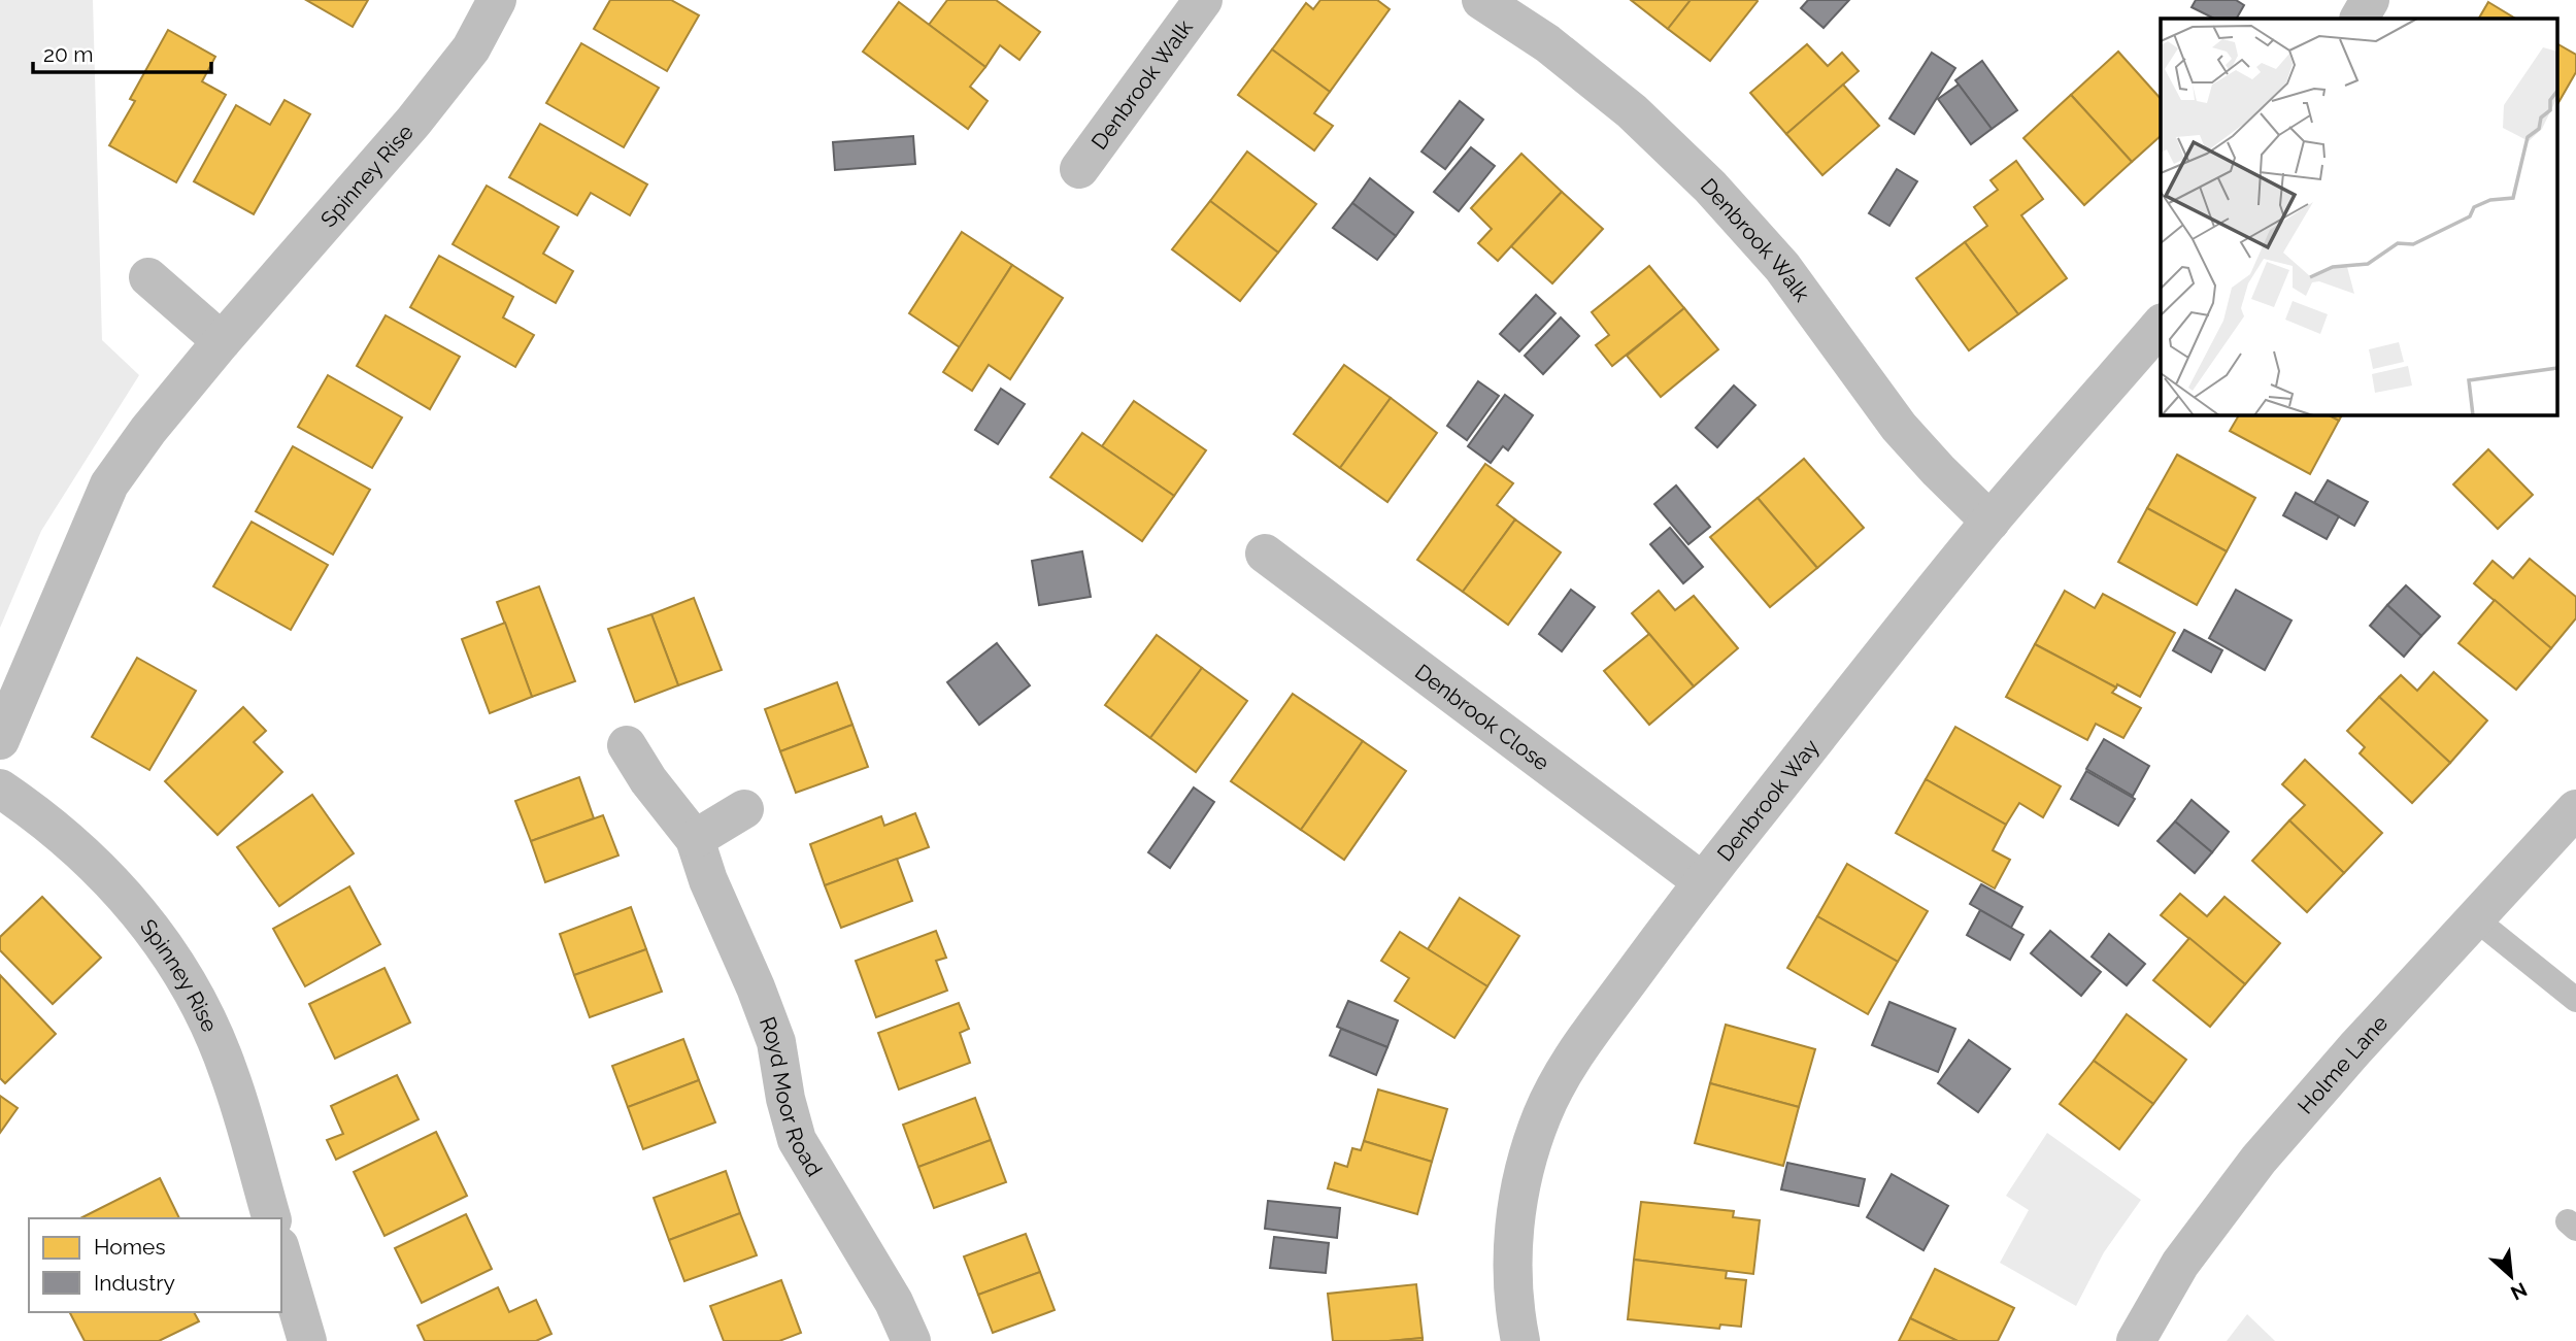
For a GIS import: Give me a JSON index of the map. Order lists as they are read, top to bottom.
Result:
{
  "streets": {
    "street": [
      "Denbrook Walk",
      "Spinney Rise",
      "Denbrook Close",
      "Denbrook Way",
      "Holme Lane",
      "Royd Moor Road"
    ]
  },
  "crossings": [
    ["Denbrook Walk", "Denbrook Way"],
    ["Denbrook Close", "Denbrook Way"]
  ],
  "legend": ["Homes", "Industry"],
  "scale_bar": "20 m",
  "north": "bottom right"
}
